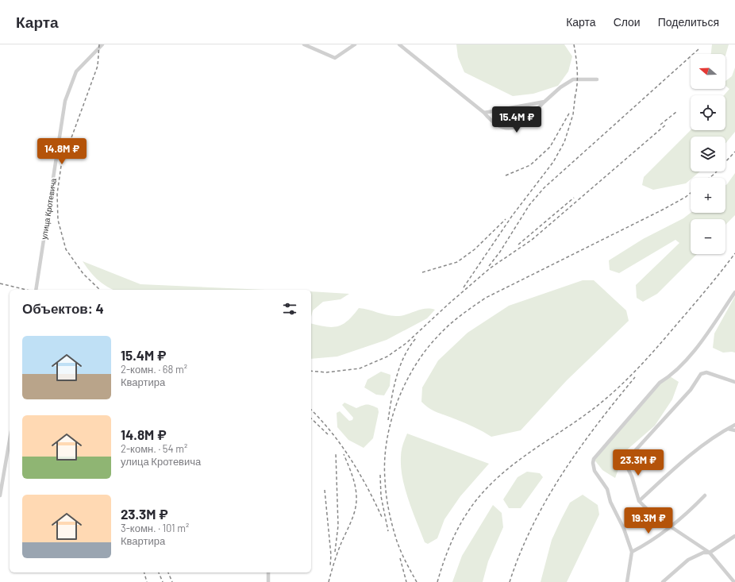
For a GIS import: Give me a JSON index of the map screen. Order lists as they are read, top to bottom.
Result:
{
  "streets": {
    "street": ["улица Кротевича"]
  },
  "north": "left",
  "page": {
    "header": "Карта",
    "nav": ["Карта", "Слои", "Поделиться"],
    "map_buttons": ["+", "−"],
    "price": [
      "15.4M ₽",
      "14.8M ₽",
      "23.3M ₽",
      "19.3M ₽"
    ],
    "heading": "Объектов: 4",
    "list": [
      {
        "name": "15.4M ₽",
        "note": "2-комн. · 68 m² · Квартира"
      },
      {
        "name": "14.8M ₽",
        "note": "2-комн. · 54 m² · улица Кротевича"
      },
      {
        "name": "23.3M ₽",
        "note": "3-комн. · 101 m² · Квартира"
      }
    ]
  }
}
